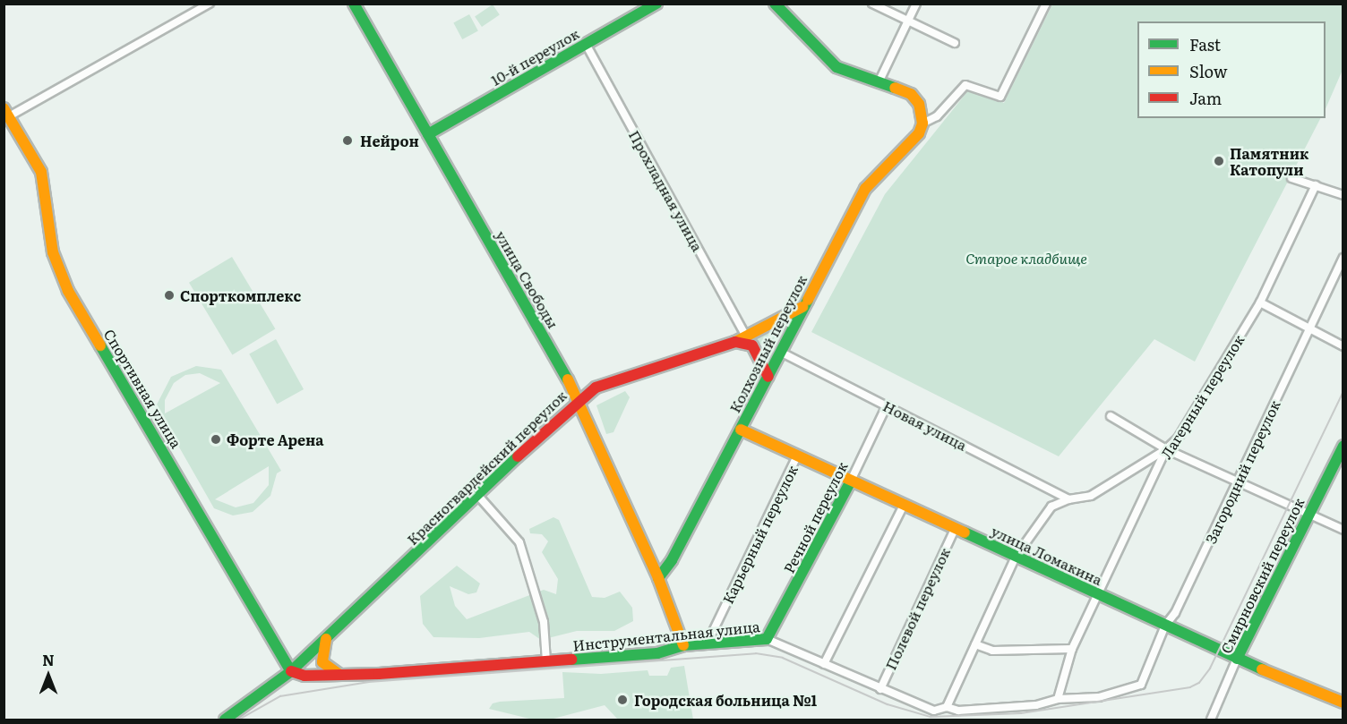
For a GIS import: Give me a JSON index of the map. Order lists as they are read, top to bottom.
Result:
{
  "streets": {
    "main road": [
      "10-й переулок",
      "улица Свободы",
      "Колхозный переулок",
      "Спортивная улица",
      "Красногвардейский переулок",
      "Речной переулок",
      "улица Ломакина",
      "Смирновский переулок",
      "Инструментальная улица"
    ],
    "street": [
      "Прохладная улица",
      "Лагерный переулок",
      "Новая улица",
      "Загородний переулок",
      "Карьерный переулок",
      "Полевой переулок"
    ]
  },
  "crossings": [
    ["10-й переулок", "Прохладная улица"],
    ["10-й переулок", "улица Свободы"],
    ["Прохладная улица", "Красногвардейский переулок"],
    ["улица Свободы", "Колхозный переулок"],
    ["улица Свободы", "Красногвардейский переулок"],
    ["улица Свободы", "Инструментальная улица"],
    ["Колхозный переулок", "Новая улица"],
    ["Колхозный переулок", "Красногвардейский переулок"],
    ["Колхозный переулок", "улица Ломакина"],
    ["Спортивная улица", "Красногвардейский переулок"],
    ["Спортивная улица", "Инструментальная улица"],
    ["Лагерный переулок", "улица Ломакина"],
    ["Лагерный переулок", "Инструментальная улица"],
    ["Новая улица", "Речной переулок"],
    ["Красногвардейский переулок", "Инструментальная улица"],
    ["Загородний переулок", "улица Ломакина"],
    ["Загородний переулок", "Инструментальная улица"],
    ["Речной переулок", "улица Ломакина"],
    ["Речной переулок", "Инструментальная улица"],
    ["Карьерный переулок", "улица Ломакина"],
    ["Карьерный переулок", "Инструментальная улица"],
    ["улица Ломакина", "Смирновский переулок"],
    ["улица Ломакина", "Полевой переулок"],
    ["Полевой переулок", "Инструментальная улица"]
  ],
  "parks": ["Старое кладбище"],
  "places": [
    "Нейрон",
    "Памятник Катопули",
    "Спорткомплекс",
    "Форте Арена",
    "Городская больница №1"
  ],
  "legend": ["Fast", "Slow", "Jam"],
  "north": "top"
}
